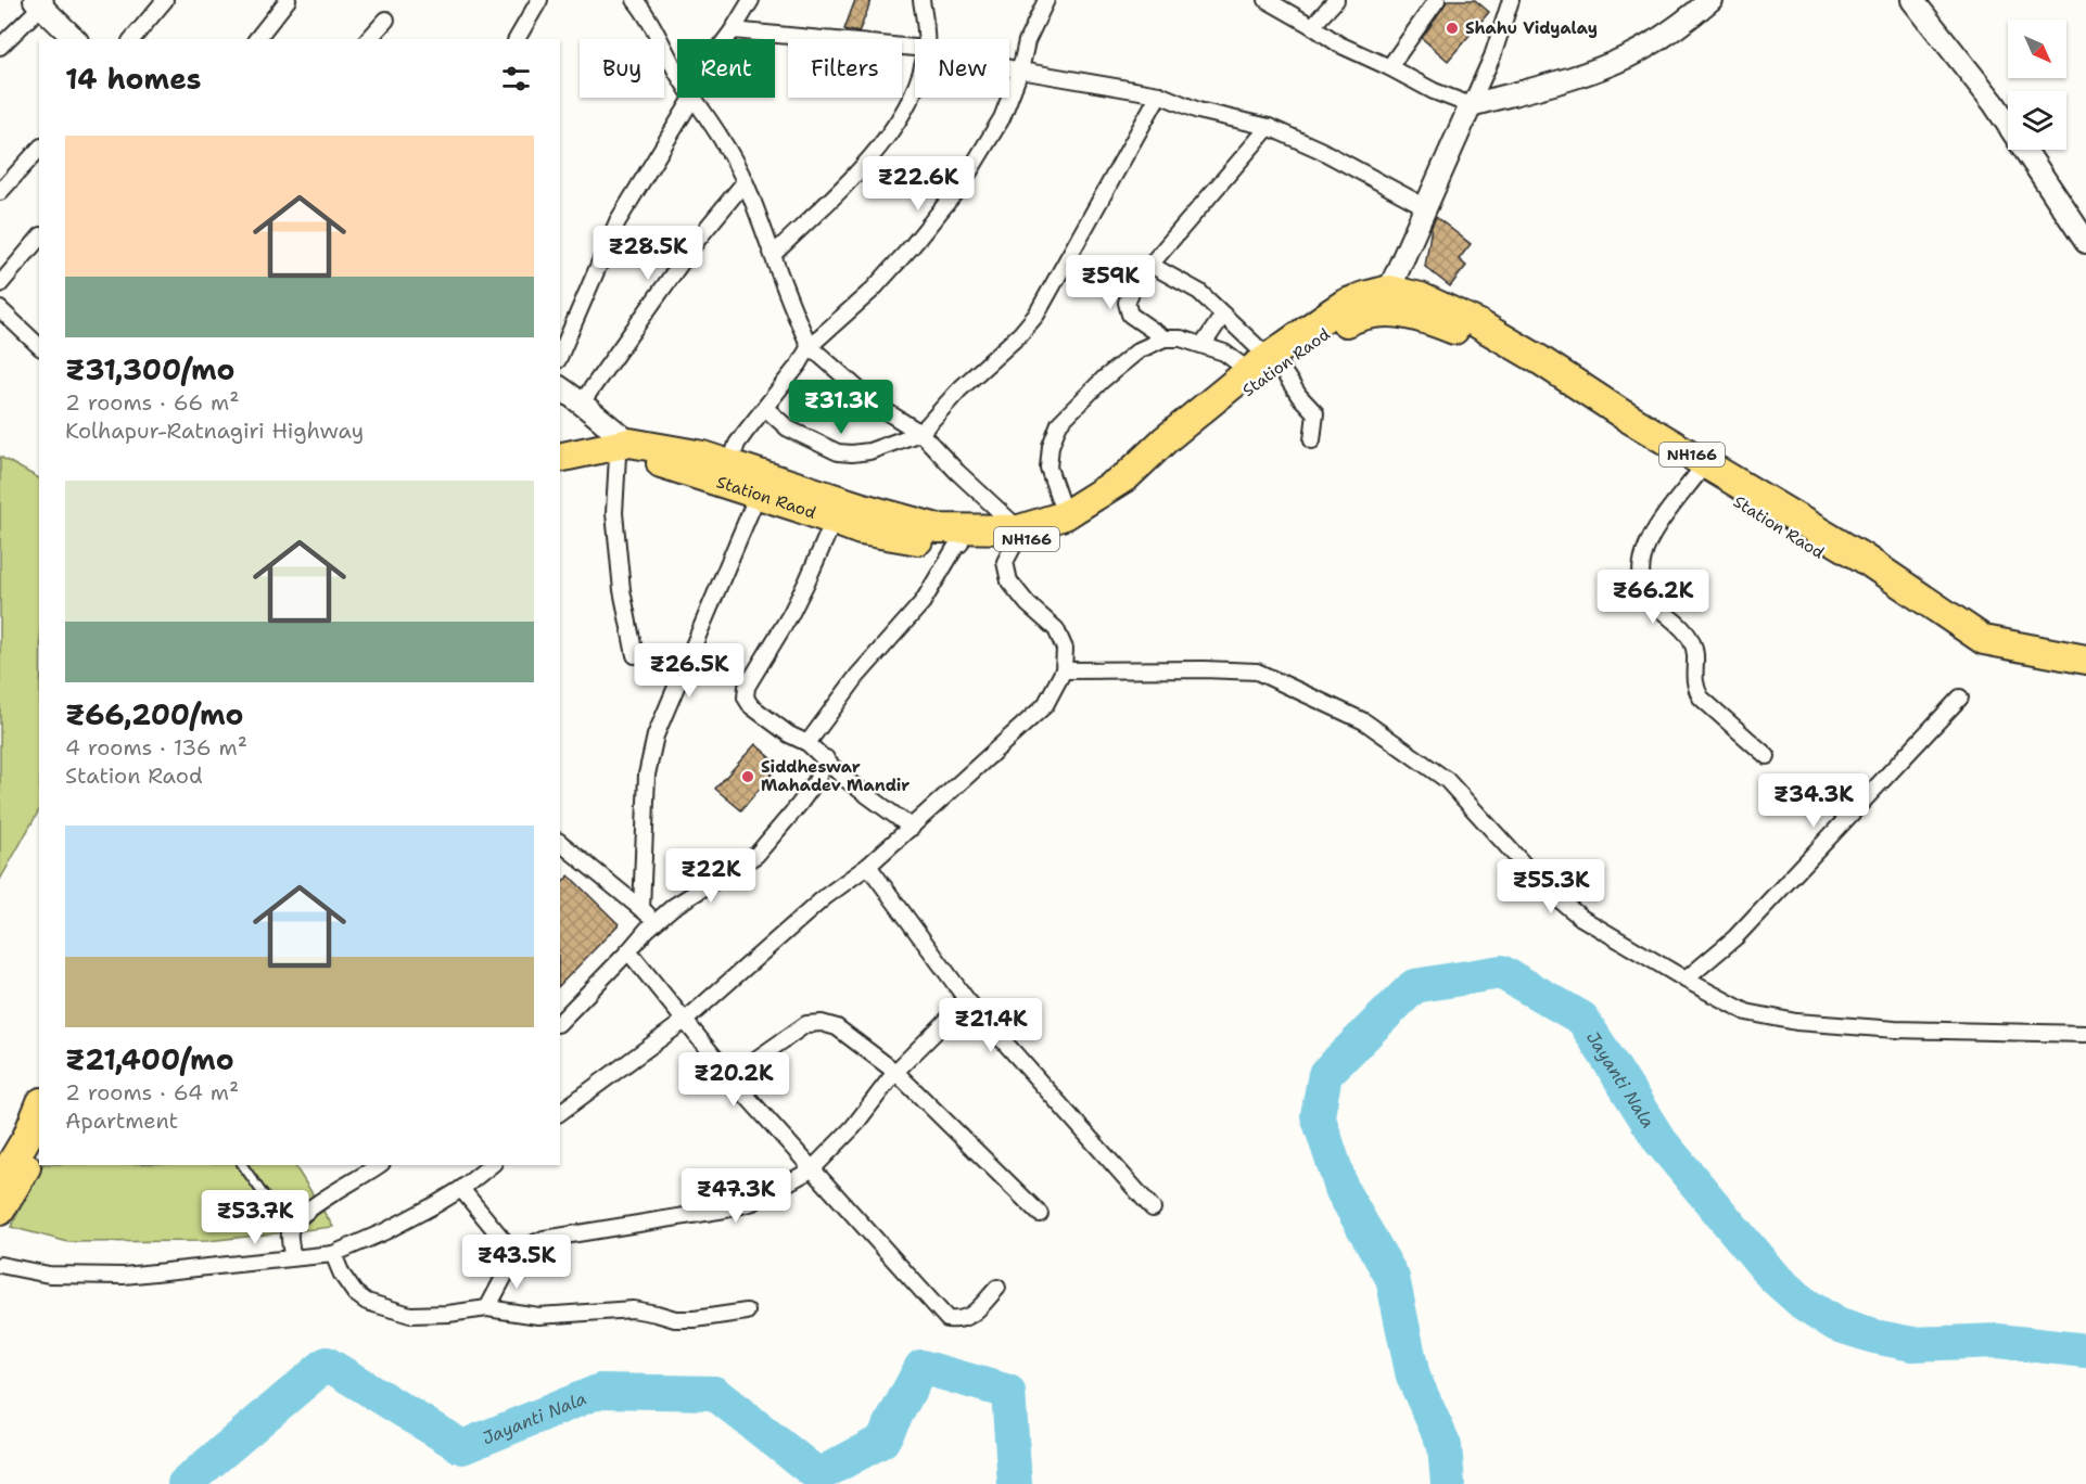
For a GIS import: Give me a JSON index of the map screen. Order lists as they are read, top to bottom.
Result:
{
  "streets": {
    "highway": ["Station Raod", "NH166"]
  },
  "crossings": [
    ["Station Raod", "NH166"]
  ],
  "water": ["Jayanti Nala"],
  "places": ["Shahu Vidyalay", "Siddheswar Mahadev Mandir"],
  "north": "bottom right",
  "page": {
    "chip": [
      "Buy",
      "Rent",
      "Filters",
      "New"
    ],
    "heading": "14 homes",
    "list": [
      {
        "name": "₹31,300/mo",
        "note": "2 rooms · 66 m² · Kolhapur-Ratnagiri Highway"
      },
      {
        "name": "₹66,200/mo",
        "note": "4 rooms · 136 m² · Station Raod"
      },
      {
        "name": "₹21,400/mo",
        "note": "2 rooms · 64 m² · Apartment"
      }
    ],
    "price": [
      "₹22.6K",
      "₹28.5K",
      "₹59K",
      "₹31.3K",
      "₹66.2K",
      "₹26.5K",
      "₹34.3K",
      "₹22K",
      "₹55.3K",
      "₹21.4K",
      "₹20.2K",
      "₹47.3K",
      "₹53.7K",
      "₹43.5K"
    ]
  }
}
